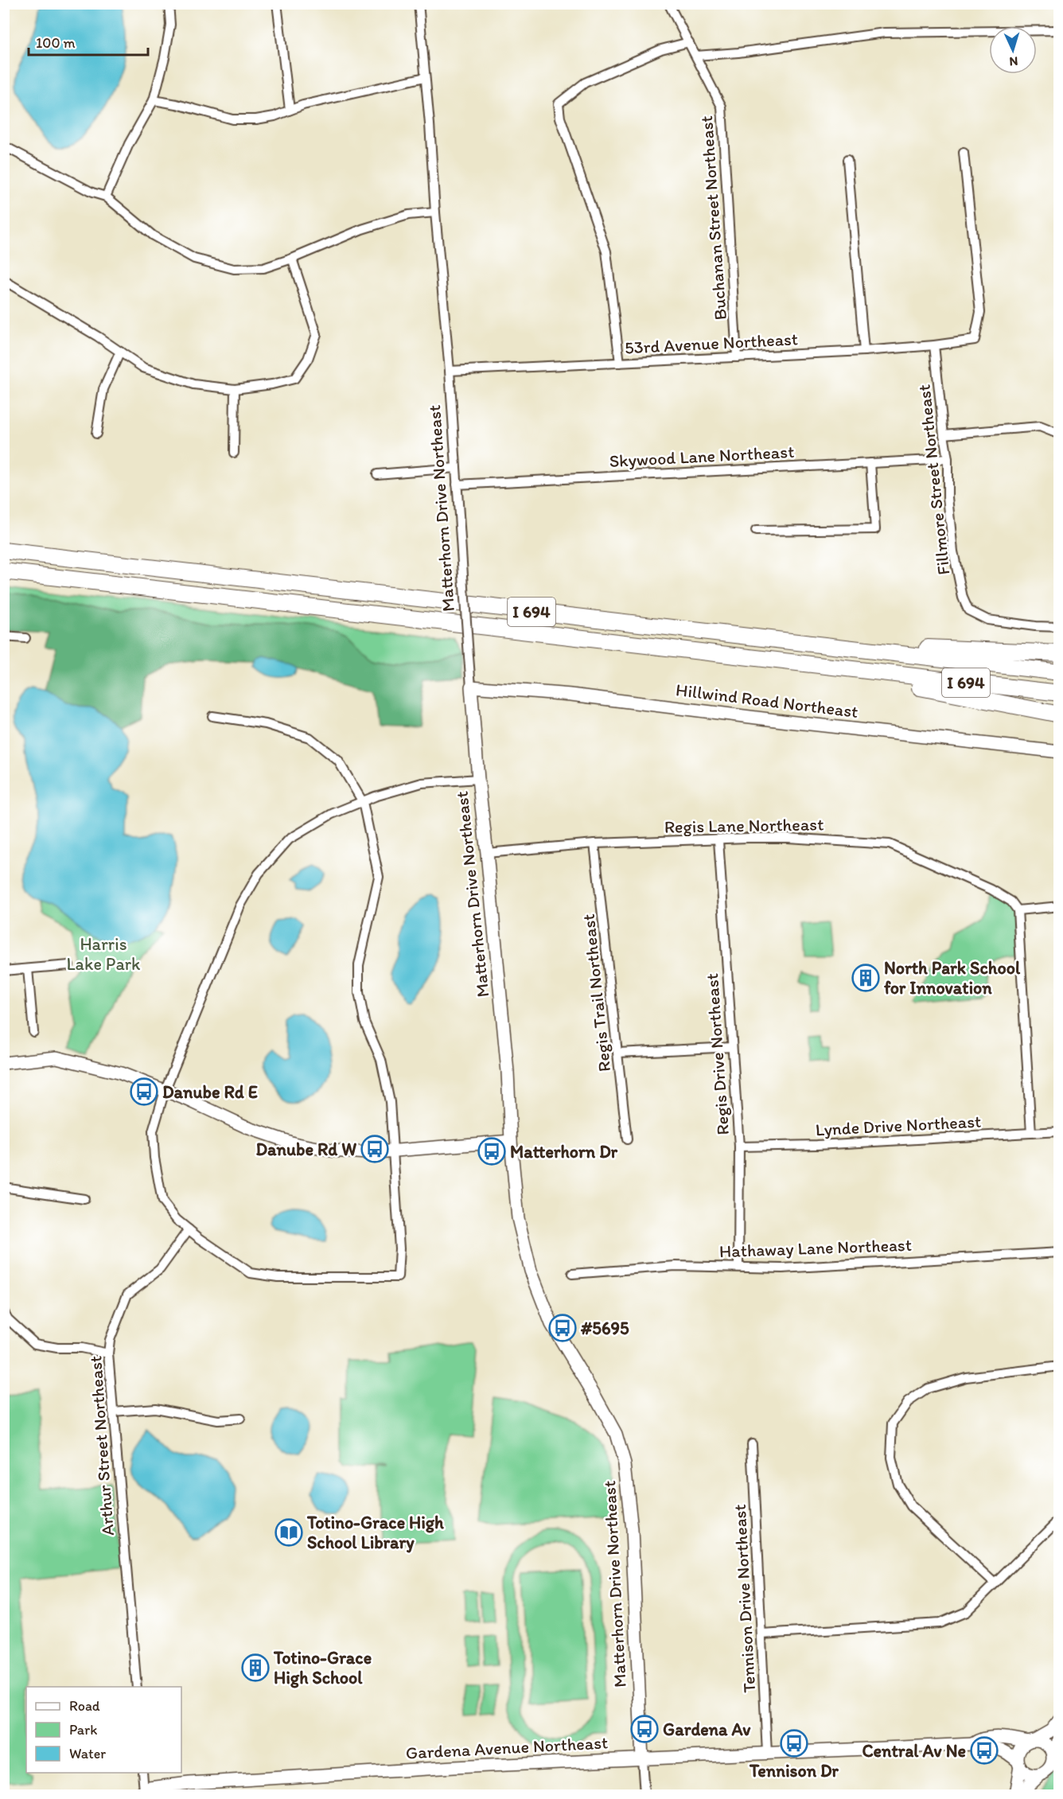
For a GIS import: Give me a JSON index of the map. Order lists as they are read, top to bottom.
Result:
{
  "streets": {
    "highway": ["I 694"],
    "street": [
      "Buchanan Street Northeast",
      "53rd Avenue Northeast",
      "Skywood Lane Northeast",
      "Fillmore Street Northeast",
      "Matterhorn Drive Northeast",
      "Hillwind Road Northeast",
      "Regis Lane Northeast",
      "Regis Trail Northeast",
      "Regis Drive Northeast",
      "Lynde Drive Northeast",
      "Hathaway Lane Northeast",
      "Arthur Street Northeast",
      "Tennison Drive Northeast",
      "Gardena Avenue Northeast"
    ]
  },
  "crossings": [
    ["Buchanan Street Northeast", "53rd Avenue Northeast"],
    ["53rd Avenue Northeast", "Fillmore Street Northeast"],
    ["53rd Avenue Northeast", "Matterhorn Drive Northeast"],
    ["Skywood Lane Northeast", "Fillmore Street Northeast"],
    ["Skywood Lane Northeast", "Matterhorn Drive Northeast"],
    ["Matterhorn Drive Northeast", "Hillwind Road Northeast"],
    ["Matterhorn Drive Northeast", "Regis Lane Northeast"],
    ["Matterhorn Drive Northeast", "Gardena Avenue Northeast"],
    ["Regis Lane Northeast", "Regis Trail Northeast"],
    ["Regis Lane Northeast", "Regis Drive Northeast"],
    ["Regis Drive Northeast", "Lynde Drive Northeast"],
    ["Regis Drive Northeast", "Hathaway Lane Northeast"],
    ["Tennison Drive Northeast", "Gardena Avenue Northeast"]
  ],
  "parks": ["Harris Lake Park"],
  "places": {
    "building": ["North Park School for Innovation", "Totino-Grace High School"],
    "bus stop": [
      "Danube Rd E",
      "Danube Rd W",
      "Matterhorn Dr",
      "#5695",
      "Gardena Av",
      "Tennison Dr",
      "Central Av Ne"
    ],
    "library": ["Totino-Grace High School Library"]
  },
  "legend": ["Road", "Park", "Water"],
  "scale_bar": "100 m",
  "north": "bottom"
}
